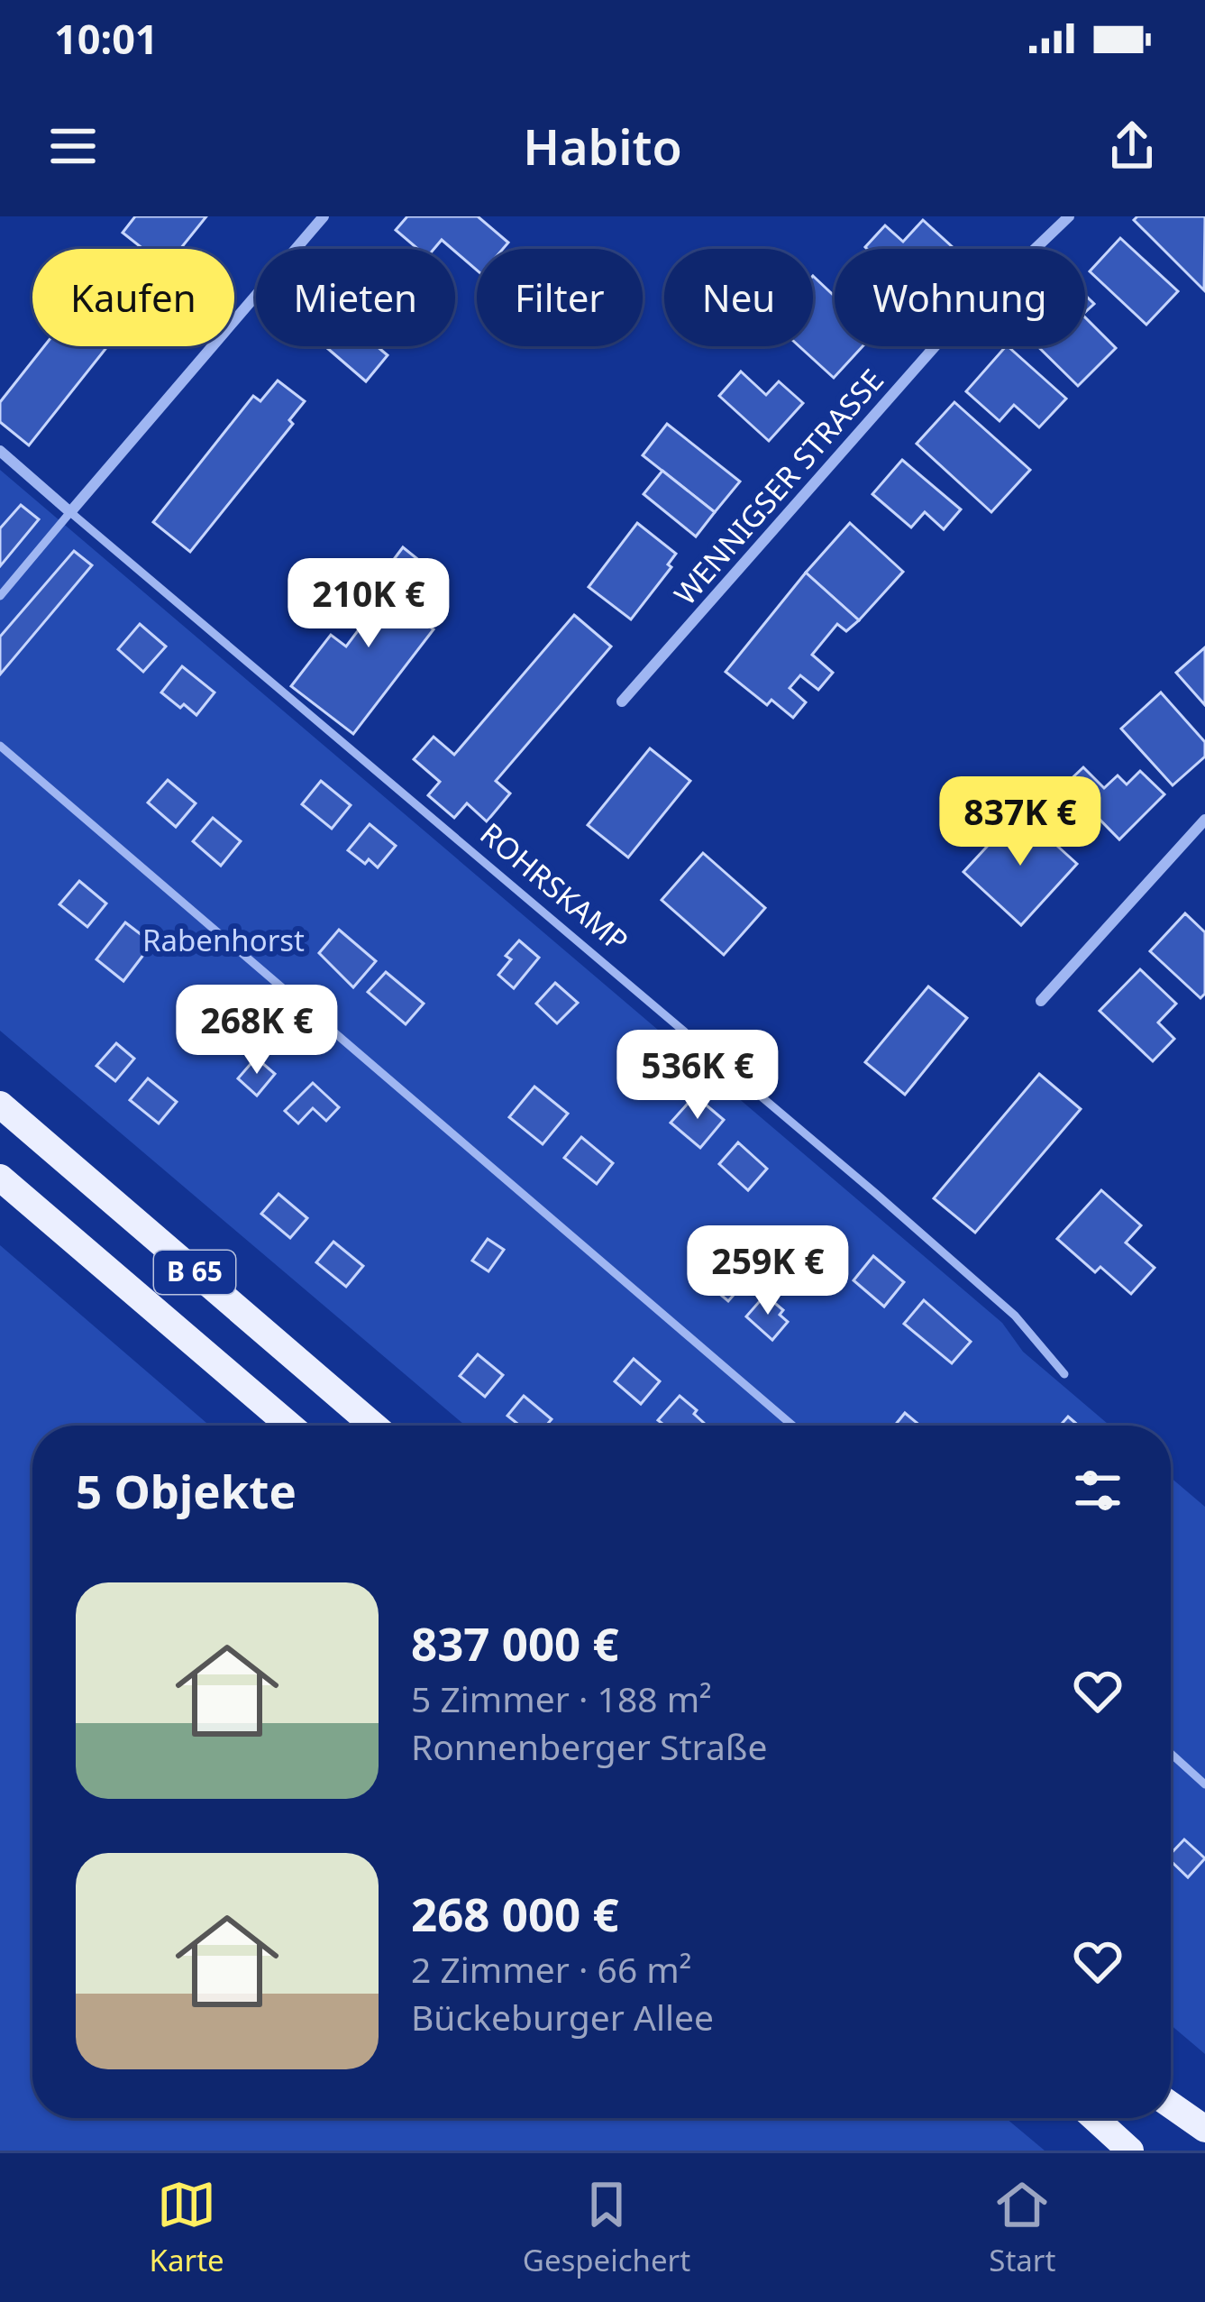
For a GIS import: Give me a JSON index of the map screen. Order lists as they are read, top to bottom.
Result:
{
  "streets": {
    "main road": ["B 65"],
    "street": ["WENNIGSER STRASSE", "ROHRSKAMP"]
  },
  "parks": ["Rabenhorst"],
  "page": {
    "status": "10:01",
    "header": "Habito",
    "chip": [
      "Kaufen",
      "Mieten",
      "Filter",
      "Neu",
      "Wohnung"
    ],
    "price": [
      "210K €",
      "837K €",
      "268K €",
      "536K €",
      "259K €"
    ],
    "heading": "5 Objekte",
    "list": [
      {
        "name": "837 000 €",
        "note": "5 Zimmer · 188 m² · Ronnenberger Straße"
      },
      {
        "name": "268 000 €",
        "note": "2 Zimmer · 66 m² · Bückeburger Allee"
      }
    ],
    "tabs": ["Karte", "Gespeichert", "Start"]
  }
}
